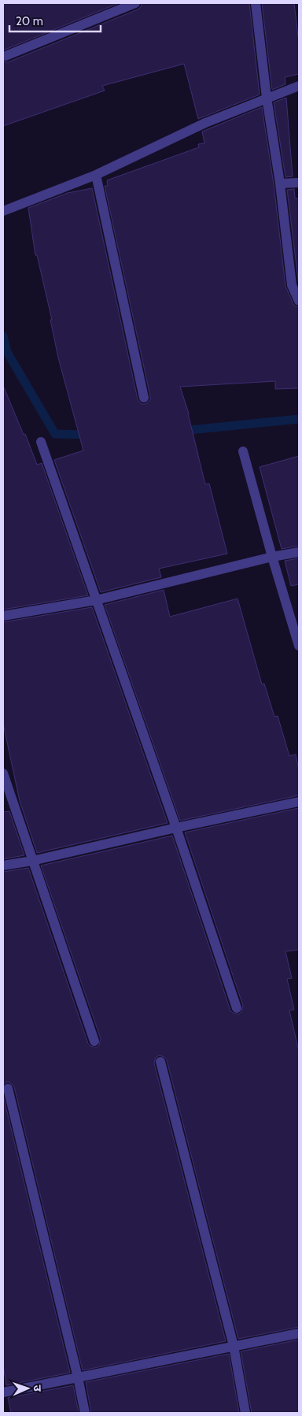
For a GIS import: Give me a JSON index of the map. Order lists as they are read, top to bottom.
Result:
{
  "scale_bar": "20 m",
  "north": "right"
}
